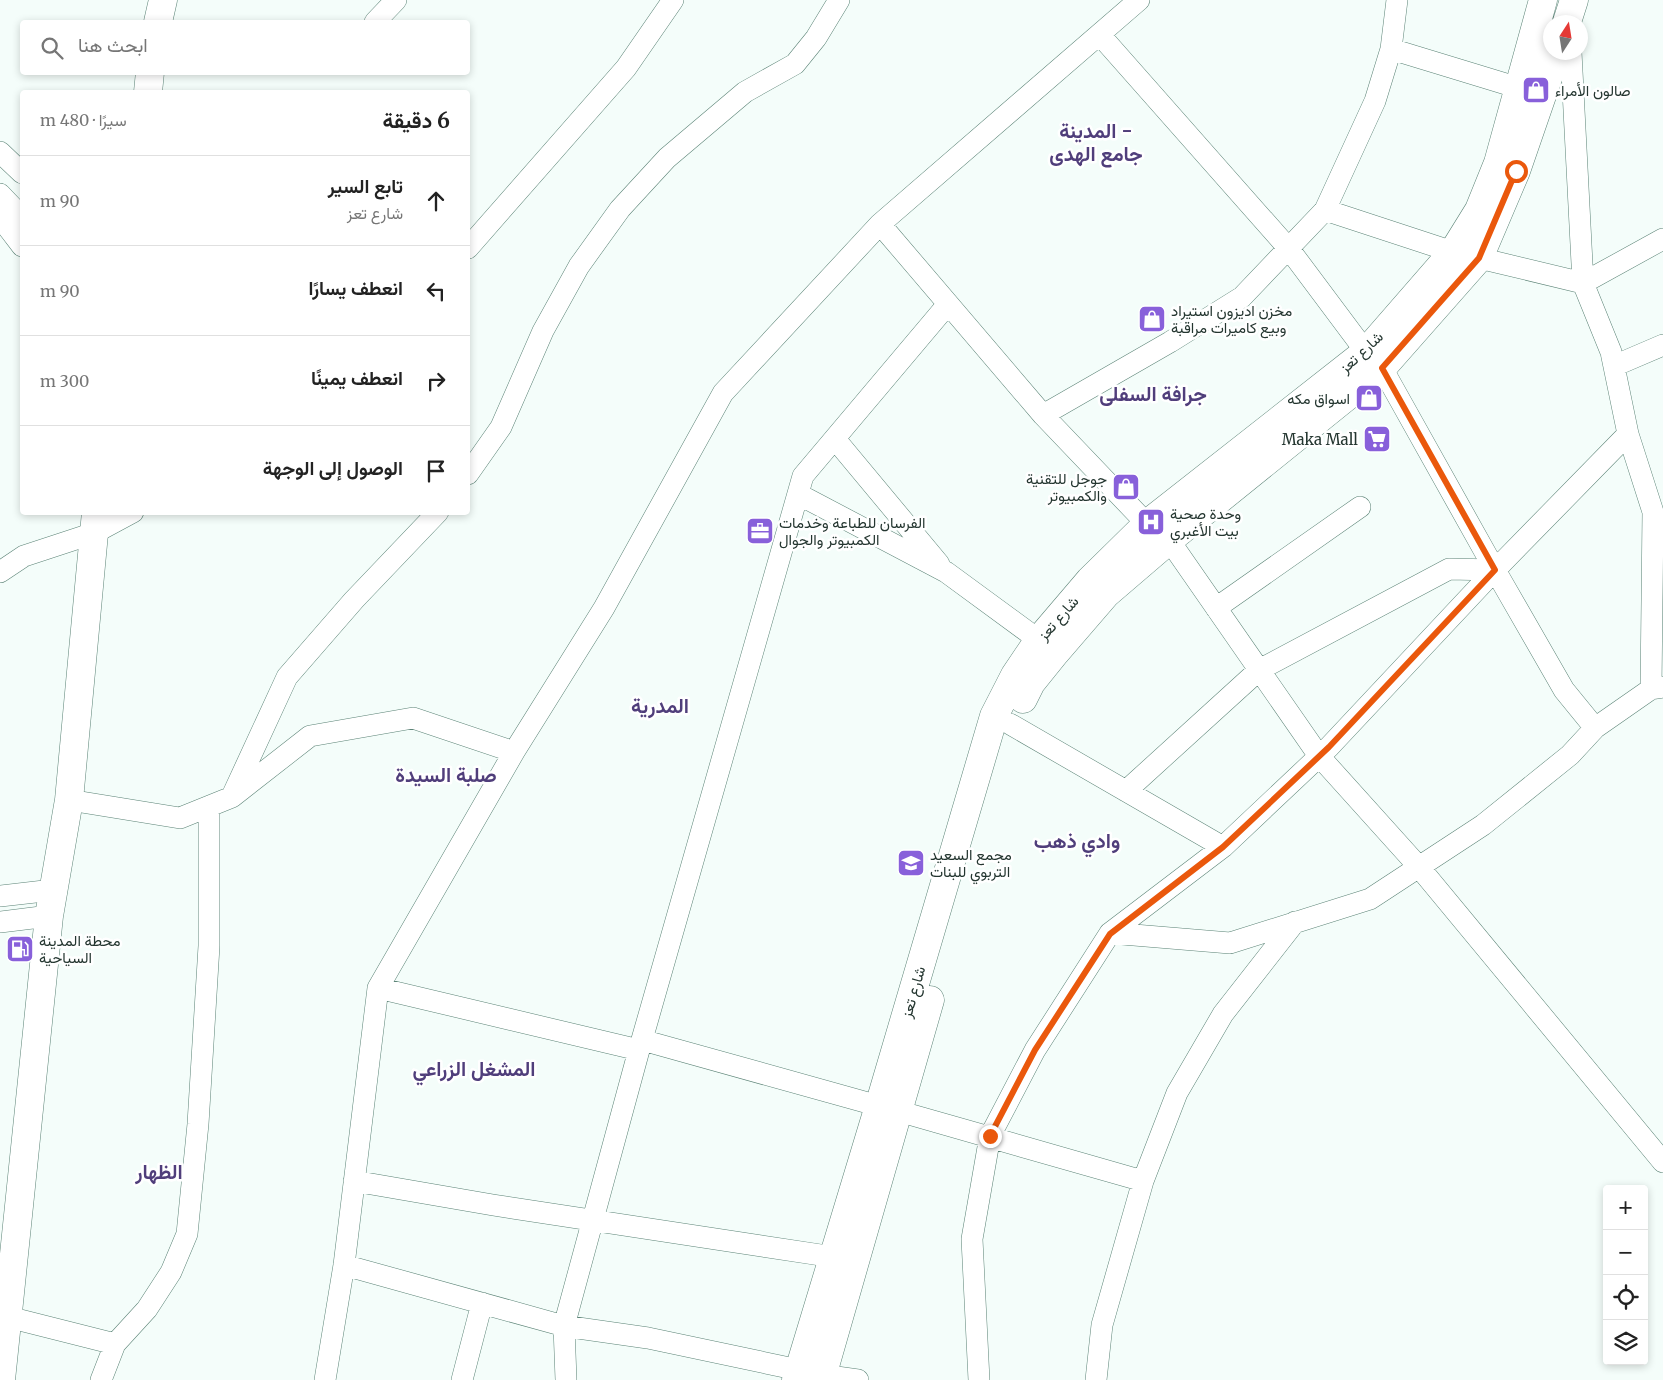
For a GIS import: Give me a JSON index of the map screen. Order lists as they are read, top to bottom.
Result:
{
  "streets": {
    "main road": ["شارع تعز"]
  },
  "districts": [
    "المدينة - جامع الهدى",
    "جرافة السفلى",
    "المدرية",
    "صلبة السيدة",
    "وادي ذهب",
    "المشغل الزراعي",
    "الظهار"
  ],
  "places": {
    "shop": [
      "صالون الأمراء",
      "مخزن اديزون استيراد وبيع كاميرات مراقبة",
      "اسواق مكه",
      "جوجل للتقنية والكمبيوتر"
    ],
    "supermarket": ["Maka Mall"],
    "hospital": ["وحدة صحية بيت الأغبري"],
    "office": ["الفرسان للطباعة وخدمات الكمبيوتر والجوال"],
    "school or university": ["مجمع السعيد التربوي للبنات"],
    "fuel station": ["محطة المدينة السياحية"]
  },
  "north": "top",
  "page": {
    "search": "ابحث هنا",
    "heading": ["6 دقيقة", "سيرًا · 480 m"],
    "list": [
      ["تابع السير", "شارع تعز", "90 m"],
      ["انعطف يسارًا", "90 m"],
      ["انعطف يمينًا", "300 m"],
      "الوصول إلى الوجهة"
    ],
    "map_buttons": ["+", "−"]
  }
}
